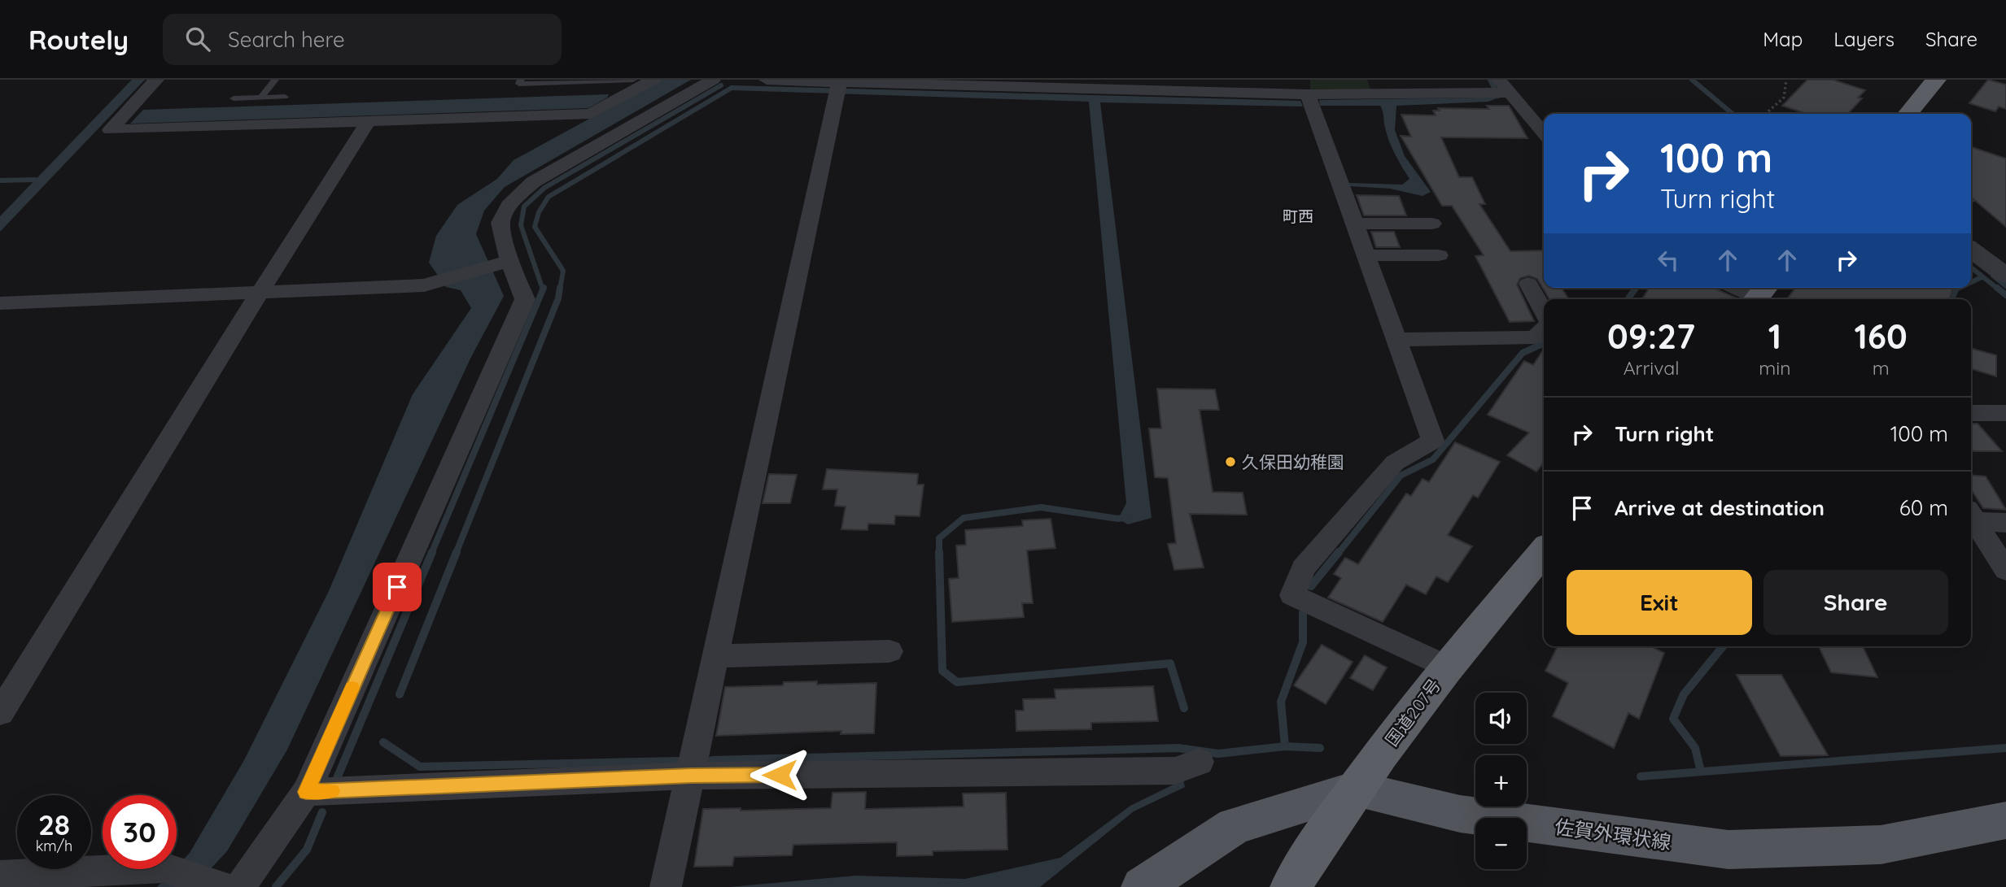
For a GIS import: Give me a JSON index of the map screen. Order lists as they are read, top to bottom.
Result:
{
  "streets": {
    "highway": ["国道207号"],
    "main road": ["佐賀外環状線"]
  },
  "crossings": [
    ["国道207号", "佐賀外環状線"]
  ],
  "districts": ["町西"],
  "places": ["久保田幼稚園"],
  "page": {
    "header": "Routely",
    "search": "Search here",
    "nav": ["Map", "Layers", "Share"],
    "turn": ["100 m", "Turn right"],
    "eta": [
      "09:27",
      "Arrival",
      "1",
      "min",
      "160",
      "m"
    ],
    "list": [
      {
        "name": "Turn right",
        "value": "100 m"
      },
      {
        "name": "Arrive at destination",
        "value": "60 m"
      }
    ],
    "buttons": ["Exit", "Share"],
    "map_buttons": ["+", "−"],
    "speed": "28 km/h",
    "limit": "30"
  }
}
